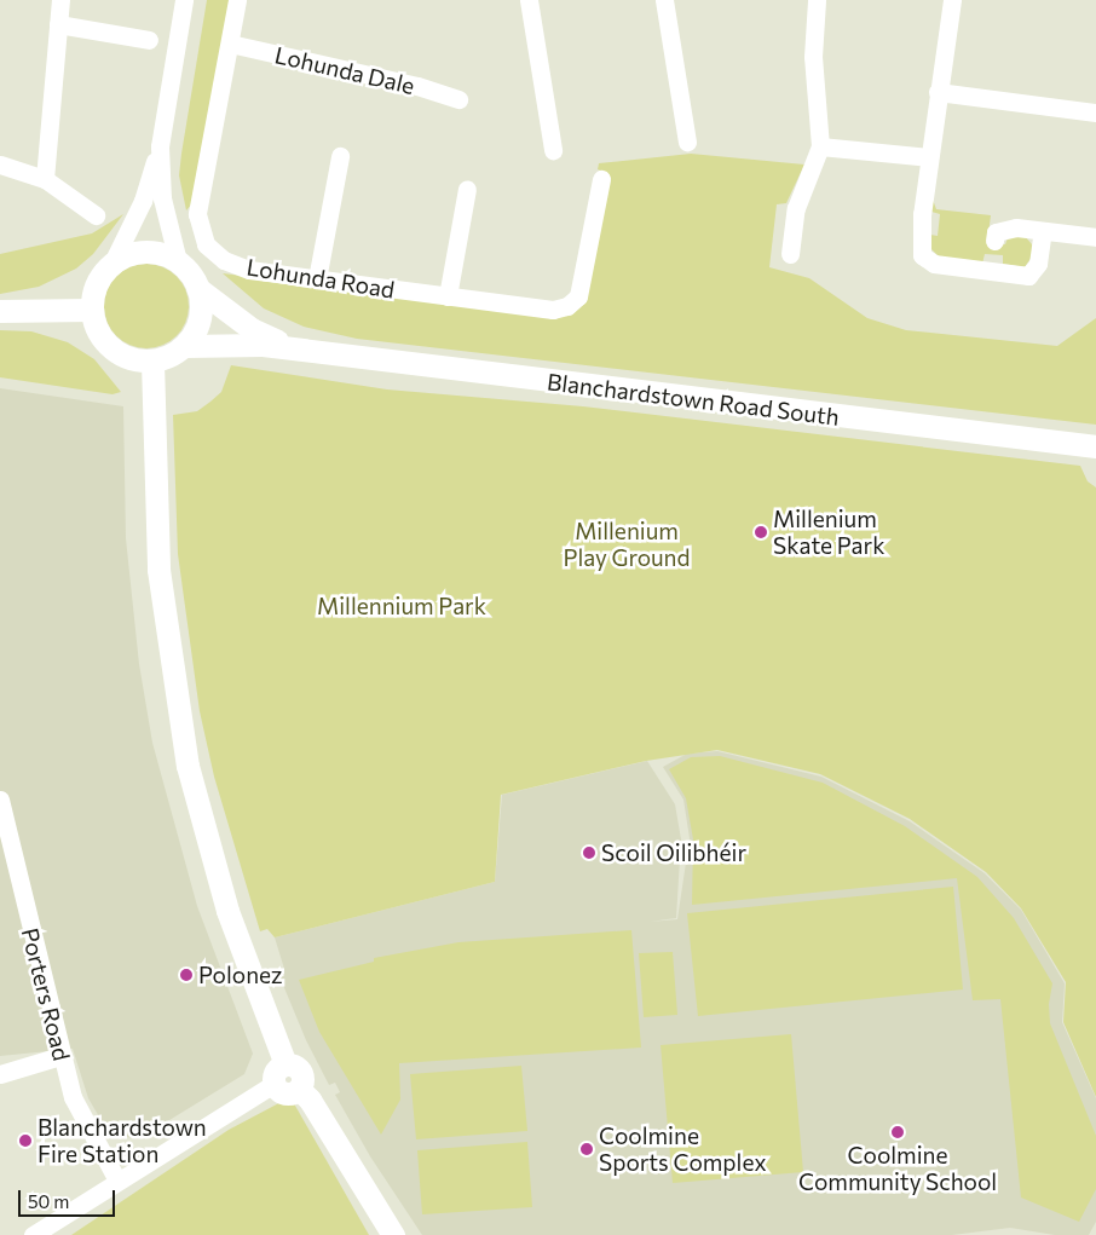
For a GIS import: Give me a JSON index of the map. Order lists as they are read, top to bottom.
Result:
{
  "streets": {
    "main road": ["Blanchardstown Road South"],
    "street": ["Lohunda Dale", "Lohunda Road", "Porters Road"]
  },
  "crossings": [
    ["Lohunda Dale", "Lohunda Road"]
  ],
  "parks": ["Millenium Play Ground", "Millennium Park"],
  "places": [
    "Millenium Skate Park",
    "Scoil Oilibhéir",
    "Polonez",
    "Coolmine Community School",
    "Blanchardstown Fire Station",
    "Coolmine Sports Complex"
  ],
  "scale_bar": "50 m"
}
